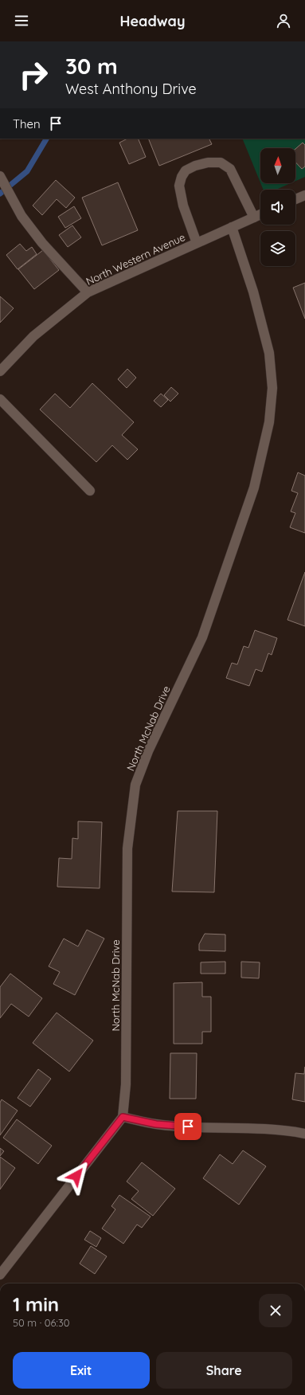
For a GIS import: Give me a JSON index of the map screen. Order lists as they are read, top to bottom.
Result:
{
  "streets": {
    "street": ["North Western Avenue", "North McNab Drive"]
  },
  "crossings": [
    ["North Western Avenue", "North McNab Drive"]
  ],
  "north": "top",
  "page": {
    "header": "Headway",
    "turn": ["30 m", "West Anthony Drive"],
    "then": "Then",
    "heading": ["1 min", "50 m · 06:30"],
    "buttons": ["Exit", "Share"]
  }
}
